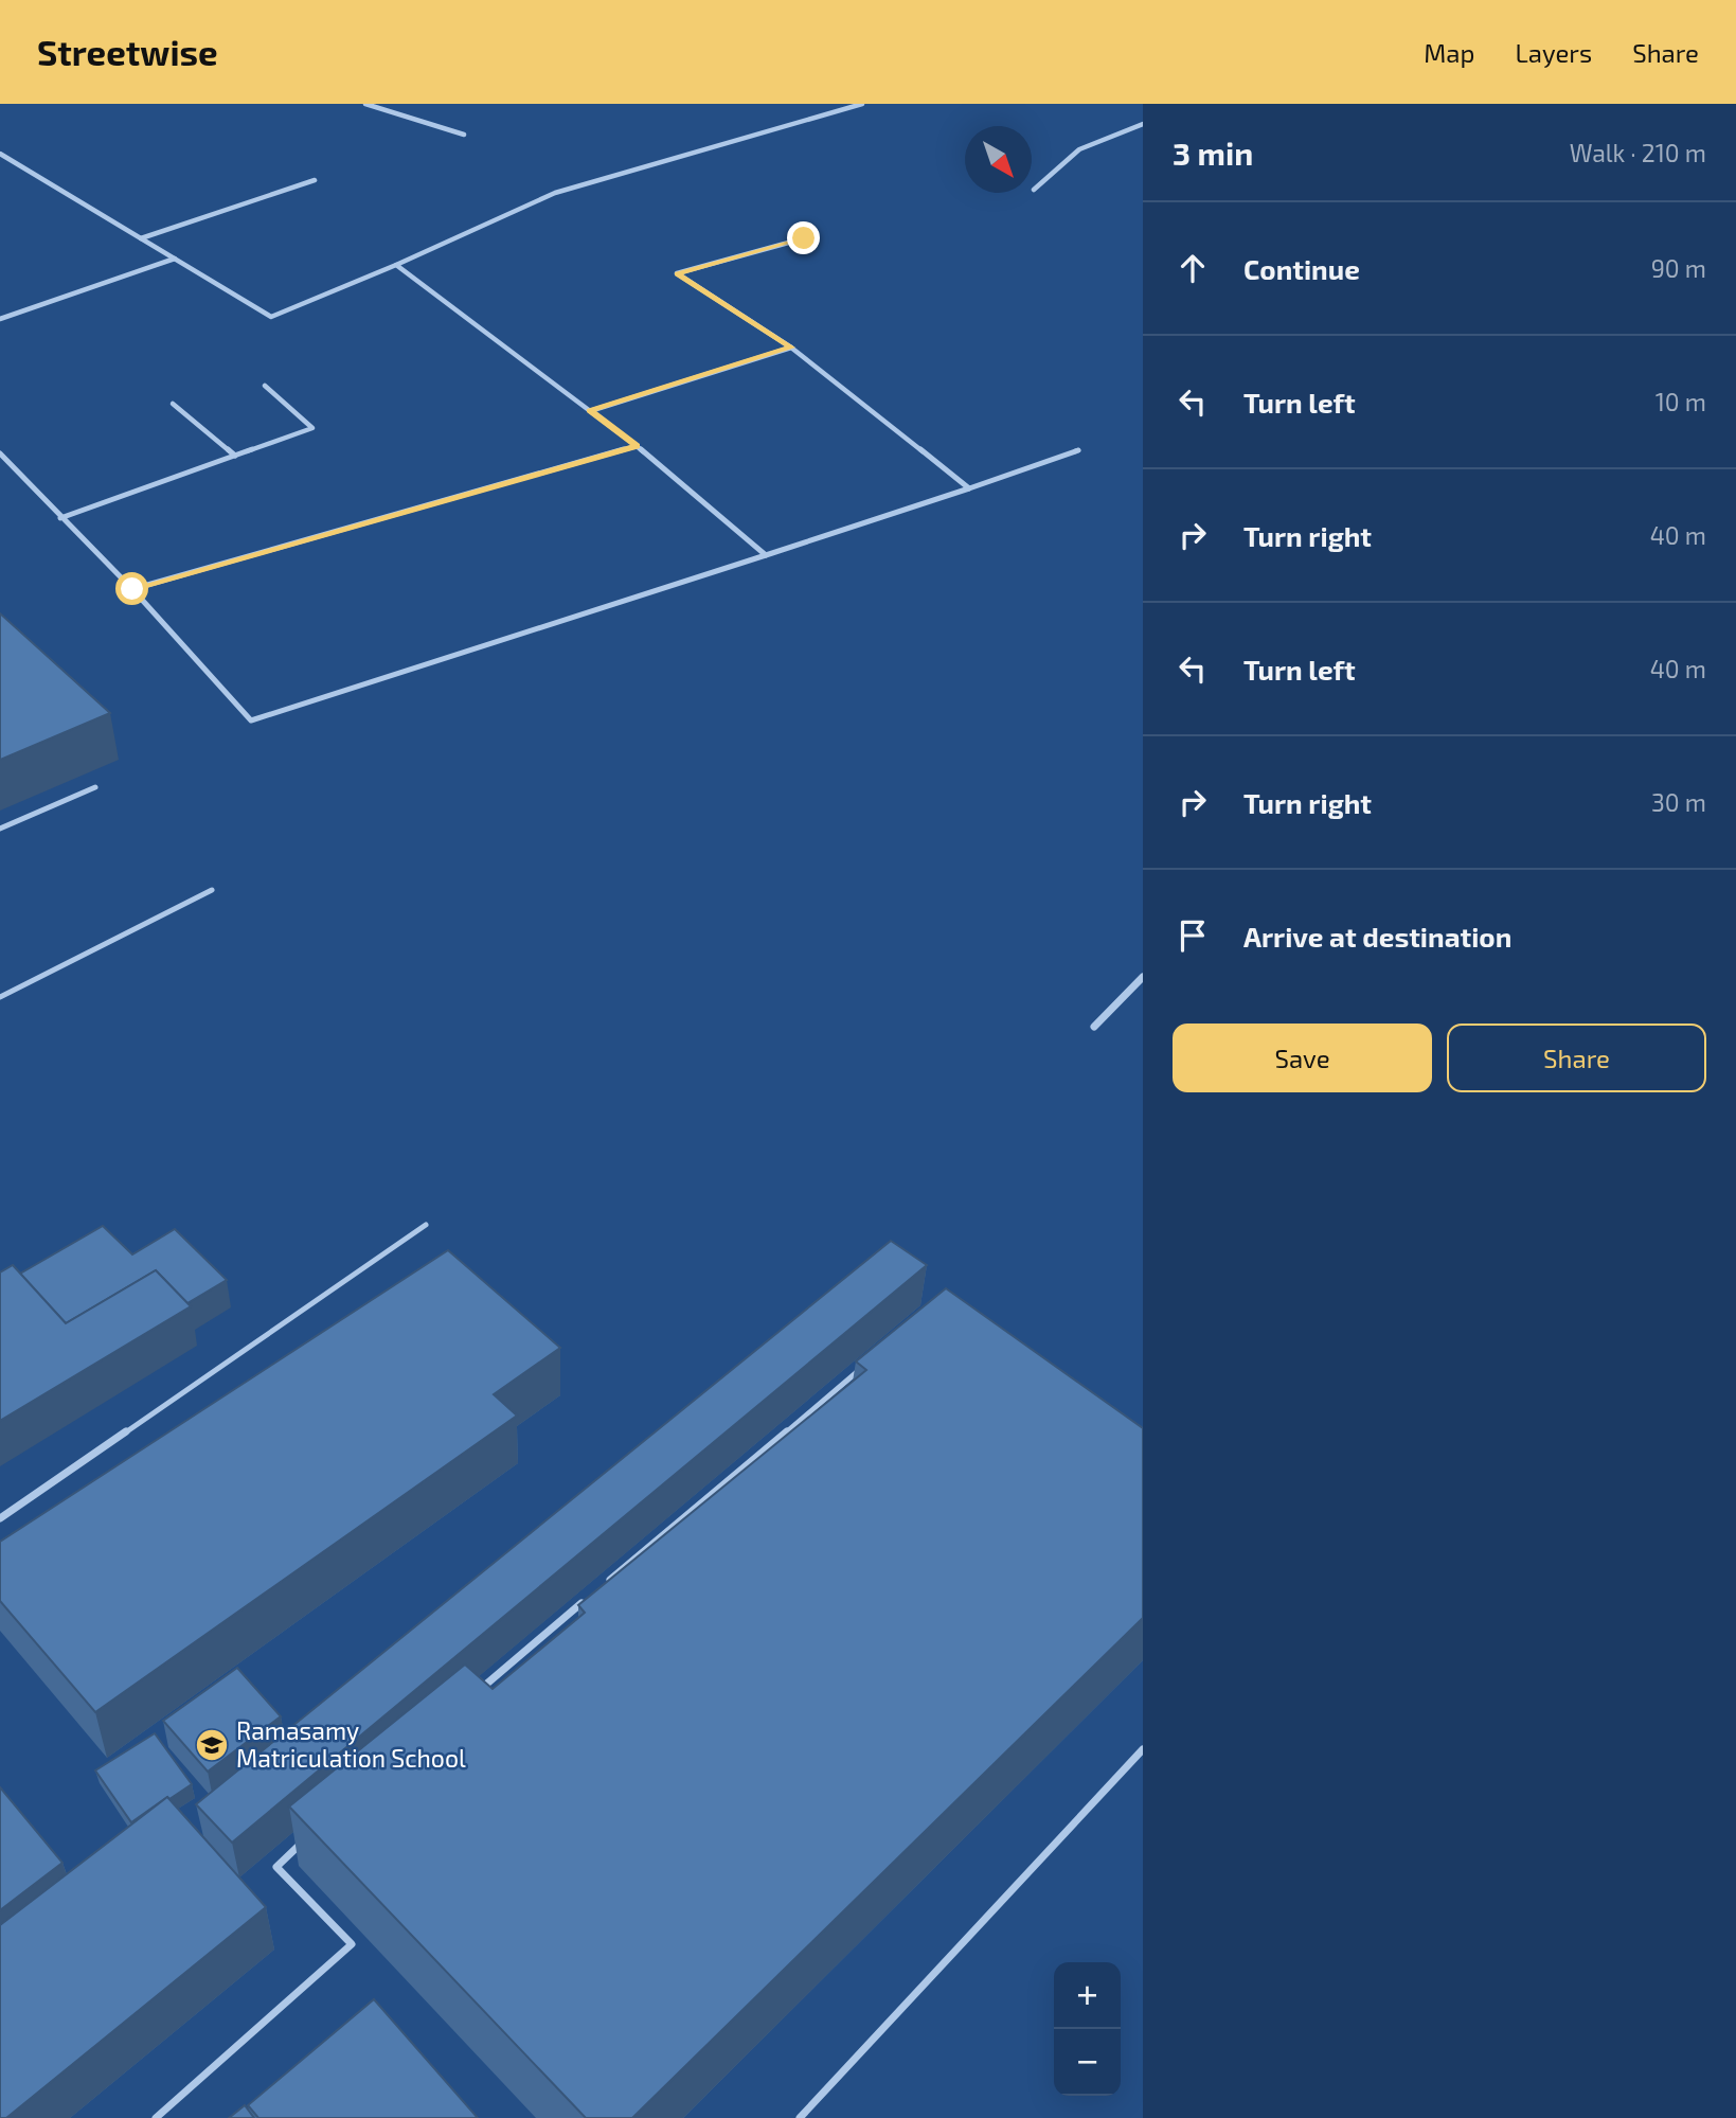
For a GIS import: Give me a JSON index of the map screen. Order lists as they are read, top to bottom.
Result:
{
  "places": {
    "school or university": ["Ramasamy Matriculation School"]
  },
  "north": "bottom right",
  "page": {
    "header": "Streetwise",
    "nav": ["Map", "Layers", "Share"],
    "heading": ["3 min", "Walk · 210 m"],
    "list": [
      ["Continue", "90 m"],
      ["Turn left", "10 m"],
      ["Turn right", "40 m"],
      ["Turn left", "40 m"],
      ["Turn right", "30 m"],
      "Arrive at destination"
    ],
    "buttons": ["Save", "Share"],
    "map_buttons": ["+", "−"]
  }
}
